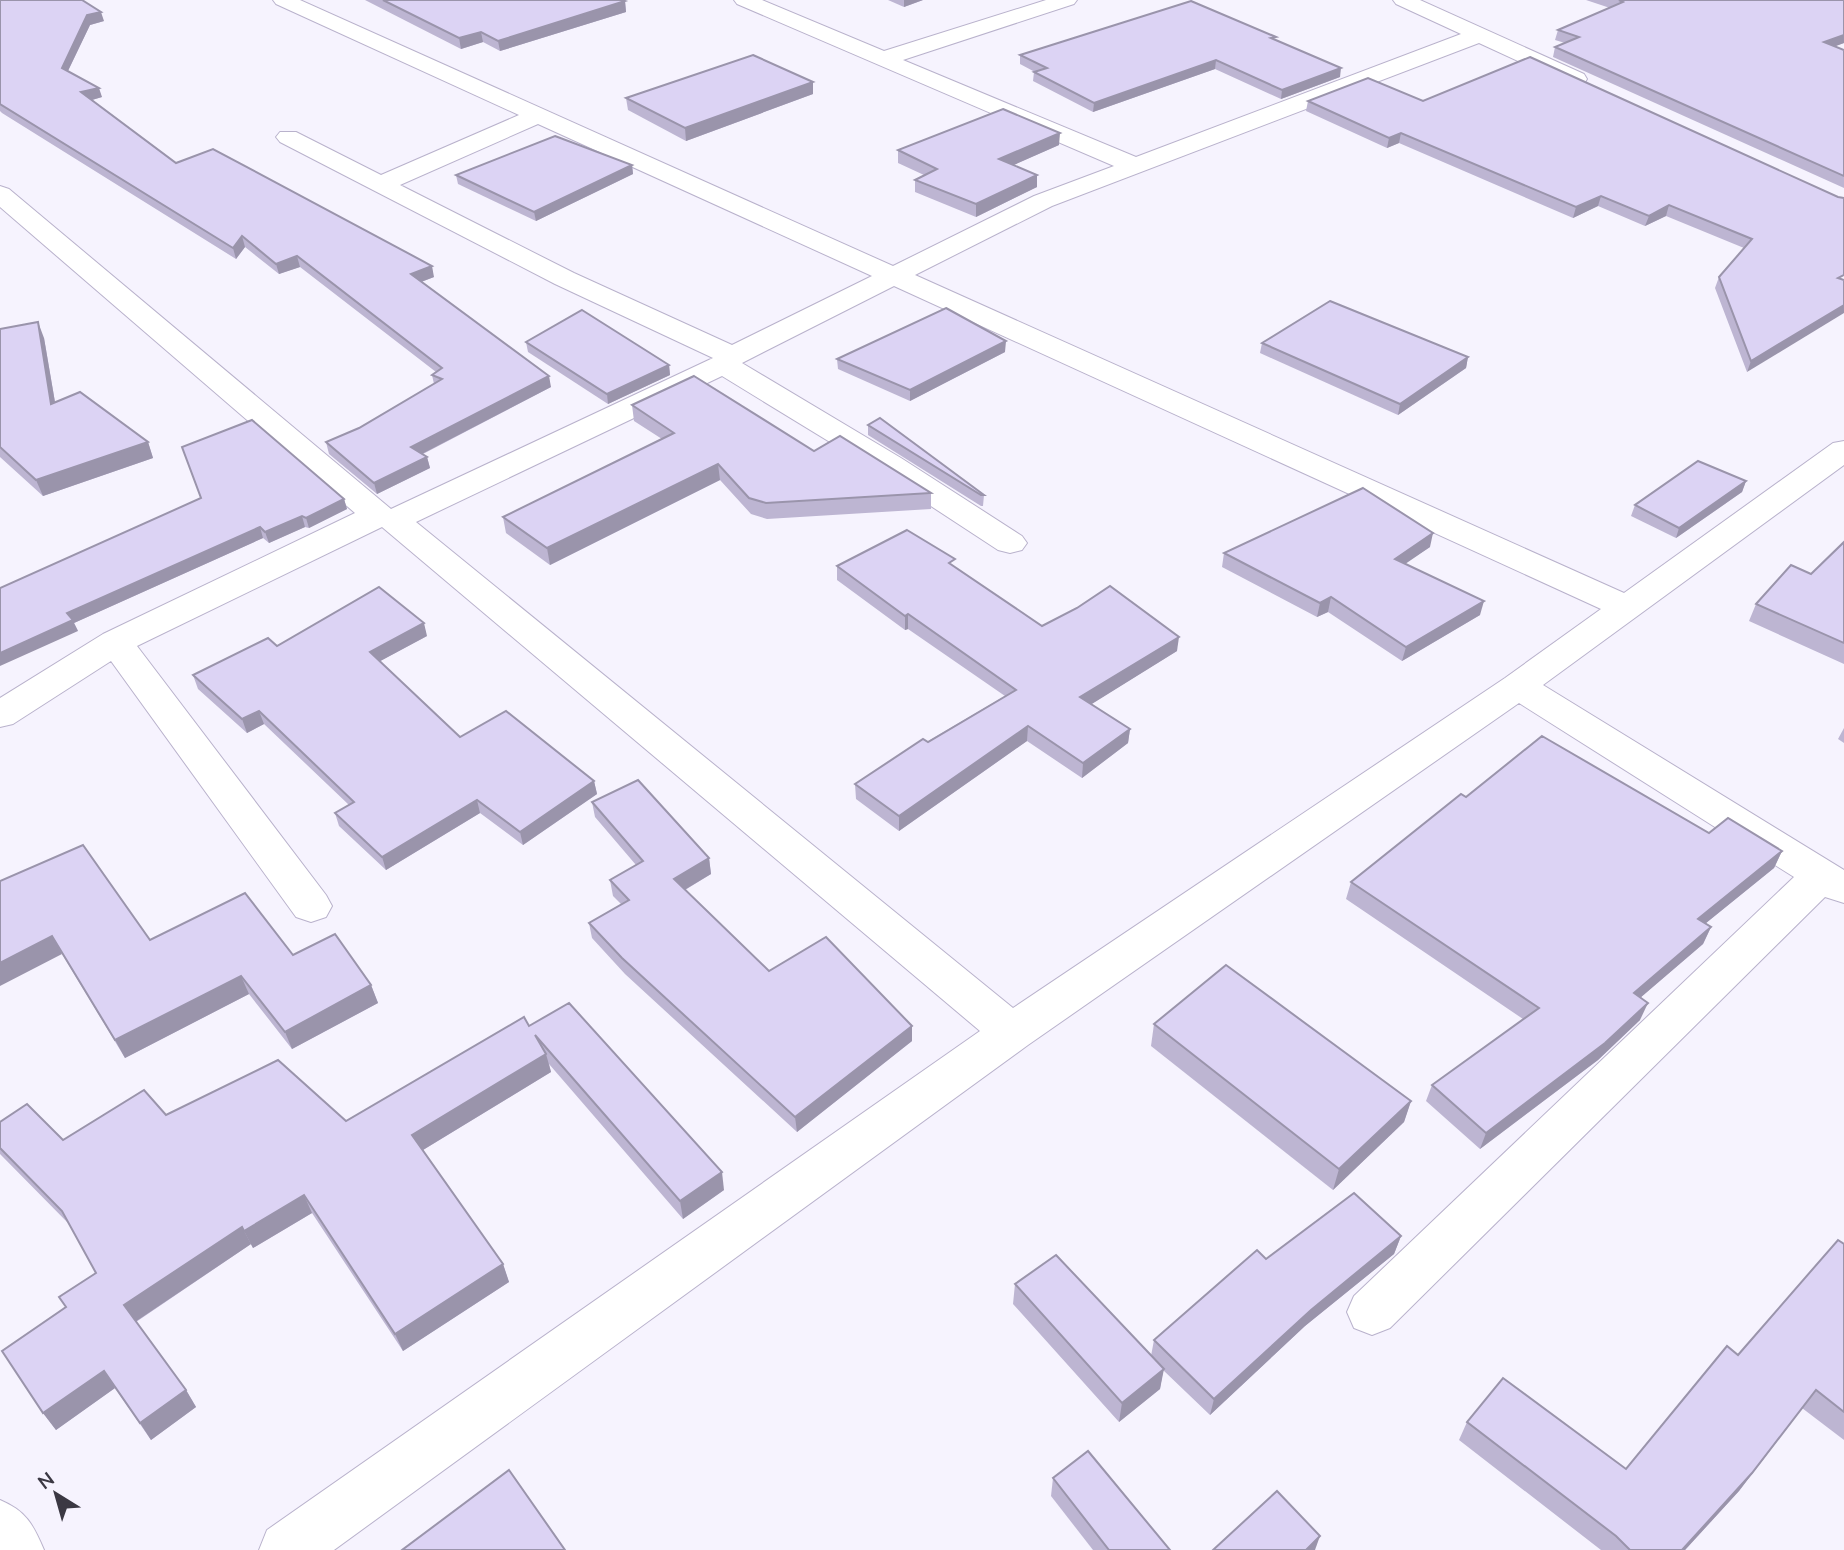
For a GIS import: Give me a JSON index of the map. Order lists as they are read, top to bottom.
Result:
{
  "north": "top left"
}
